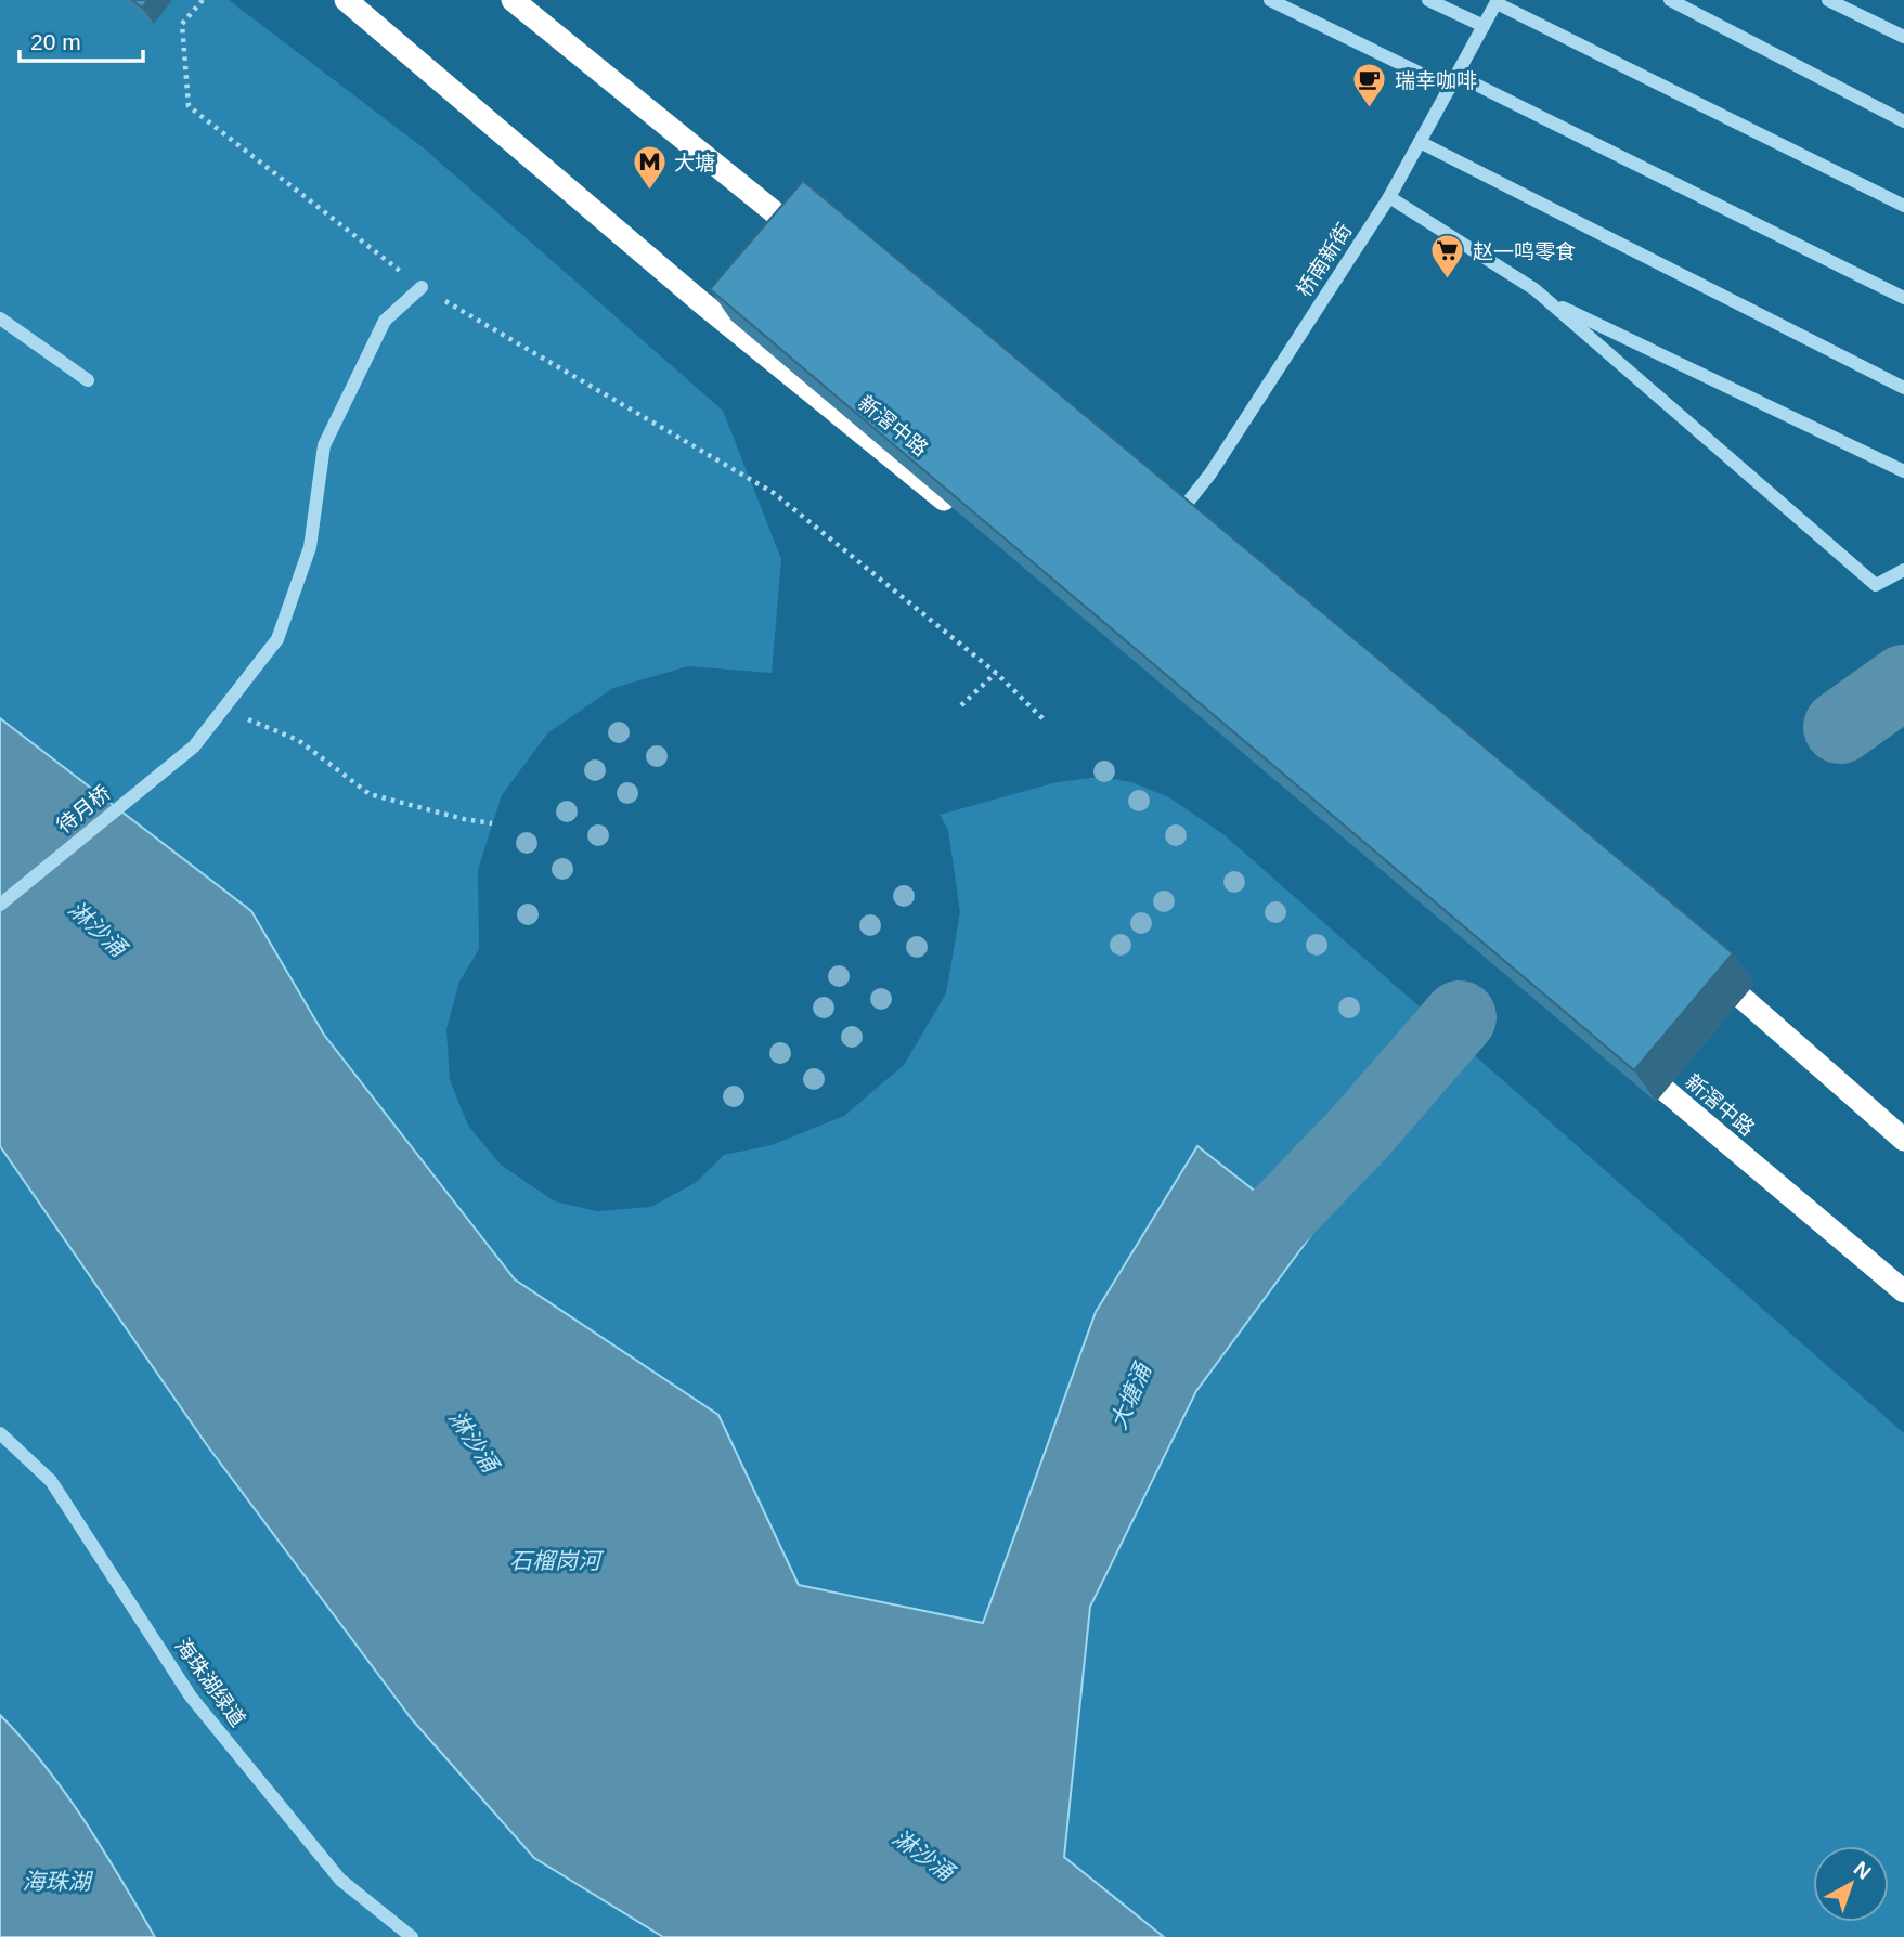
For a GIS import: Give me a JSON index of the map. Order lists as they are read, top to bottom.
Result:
{
  "streets": {
    "highway": ["新滘中路"],
    "street": ["桥南新街", "待月桥", "海珠湖绿道"]
  },
  "water": [
    "淋沙涌",
    "大塘涌",
    "石榴岗河",
    "海珠湖"
  ],
  "places": {
    "cafe": ["瑞幸咖啡"],
    "metro station": ["大塘"],
    "supermarket": ["赵一鸣零食"]
  },
  "scale_bar": "20 m",
  "north": "top right"
}
